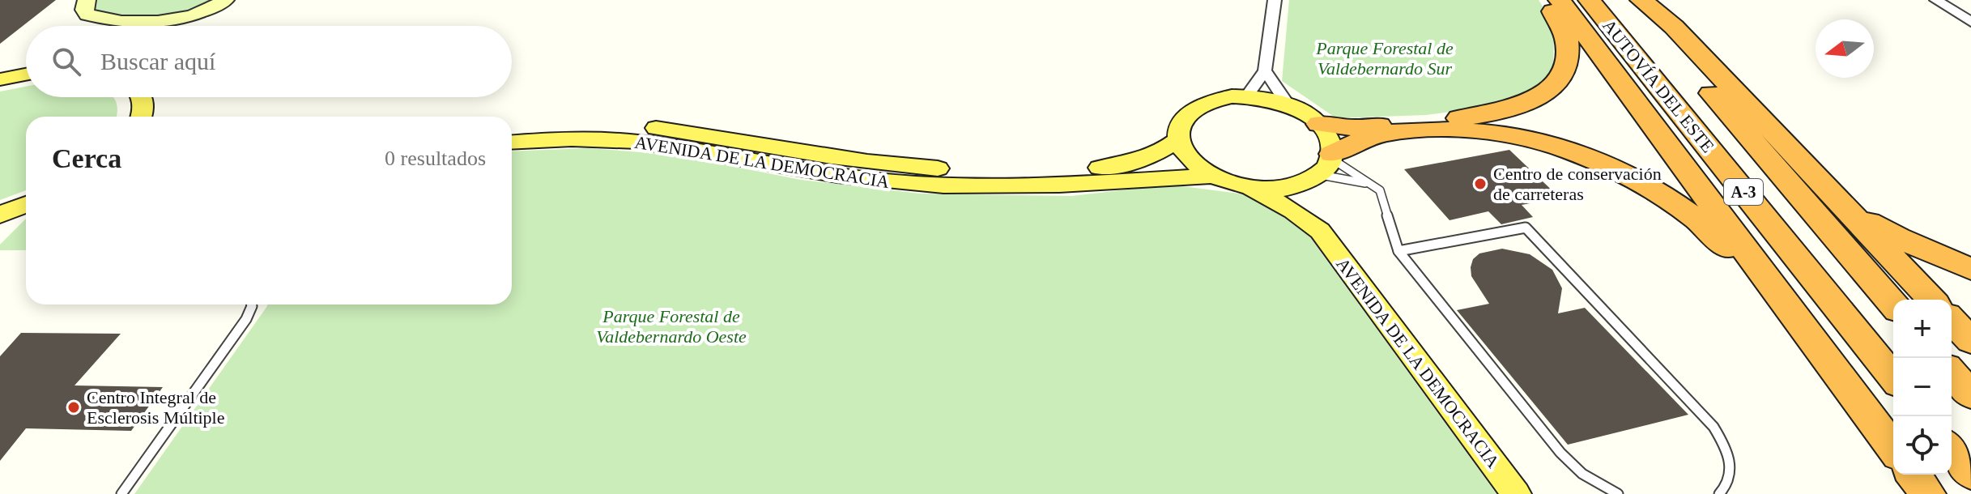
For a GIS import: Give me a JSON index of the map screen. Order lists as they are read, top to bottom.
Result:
{
  "streets": {
    "highway": ["AUTOVÍA DEL ESTE", "A-3"],
    "main road": ["AVENIDA DE LA DEMOCRACIA"]
  },
  "parks": ["Parque Forestal de Valdebernardo Sur", "Parque Forestal de Valdebernardo Oeste"],
  "places": ["Centro de conservación de carreteras", "Centro Integral de Esclerosis Múltiple"],
  "north": "left",
  "page": {
    "search": "Buscar aquí",
    "heading": ["Cerca", "0 resultados"],
    "map_buttons": ["+", "−"]
  }
}
